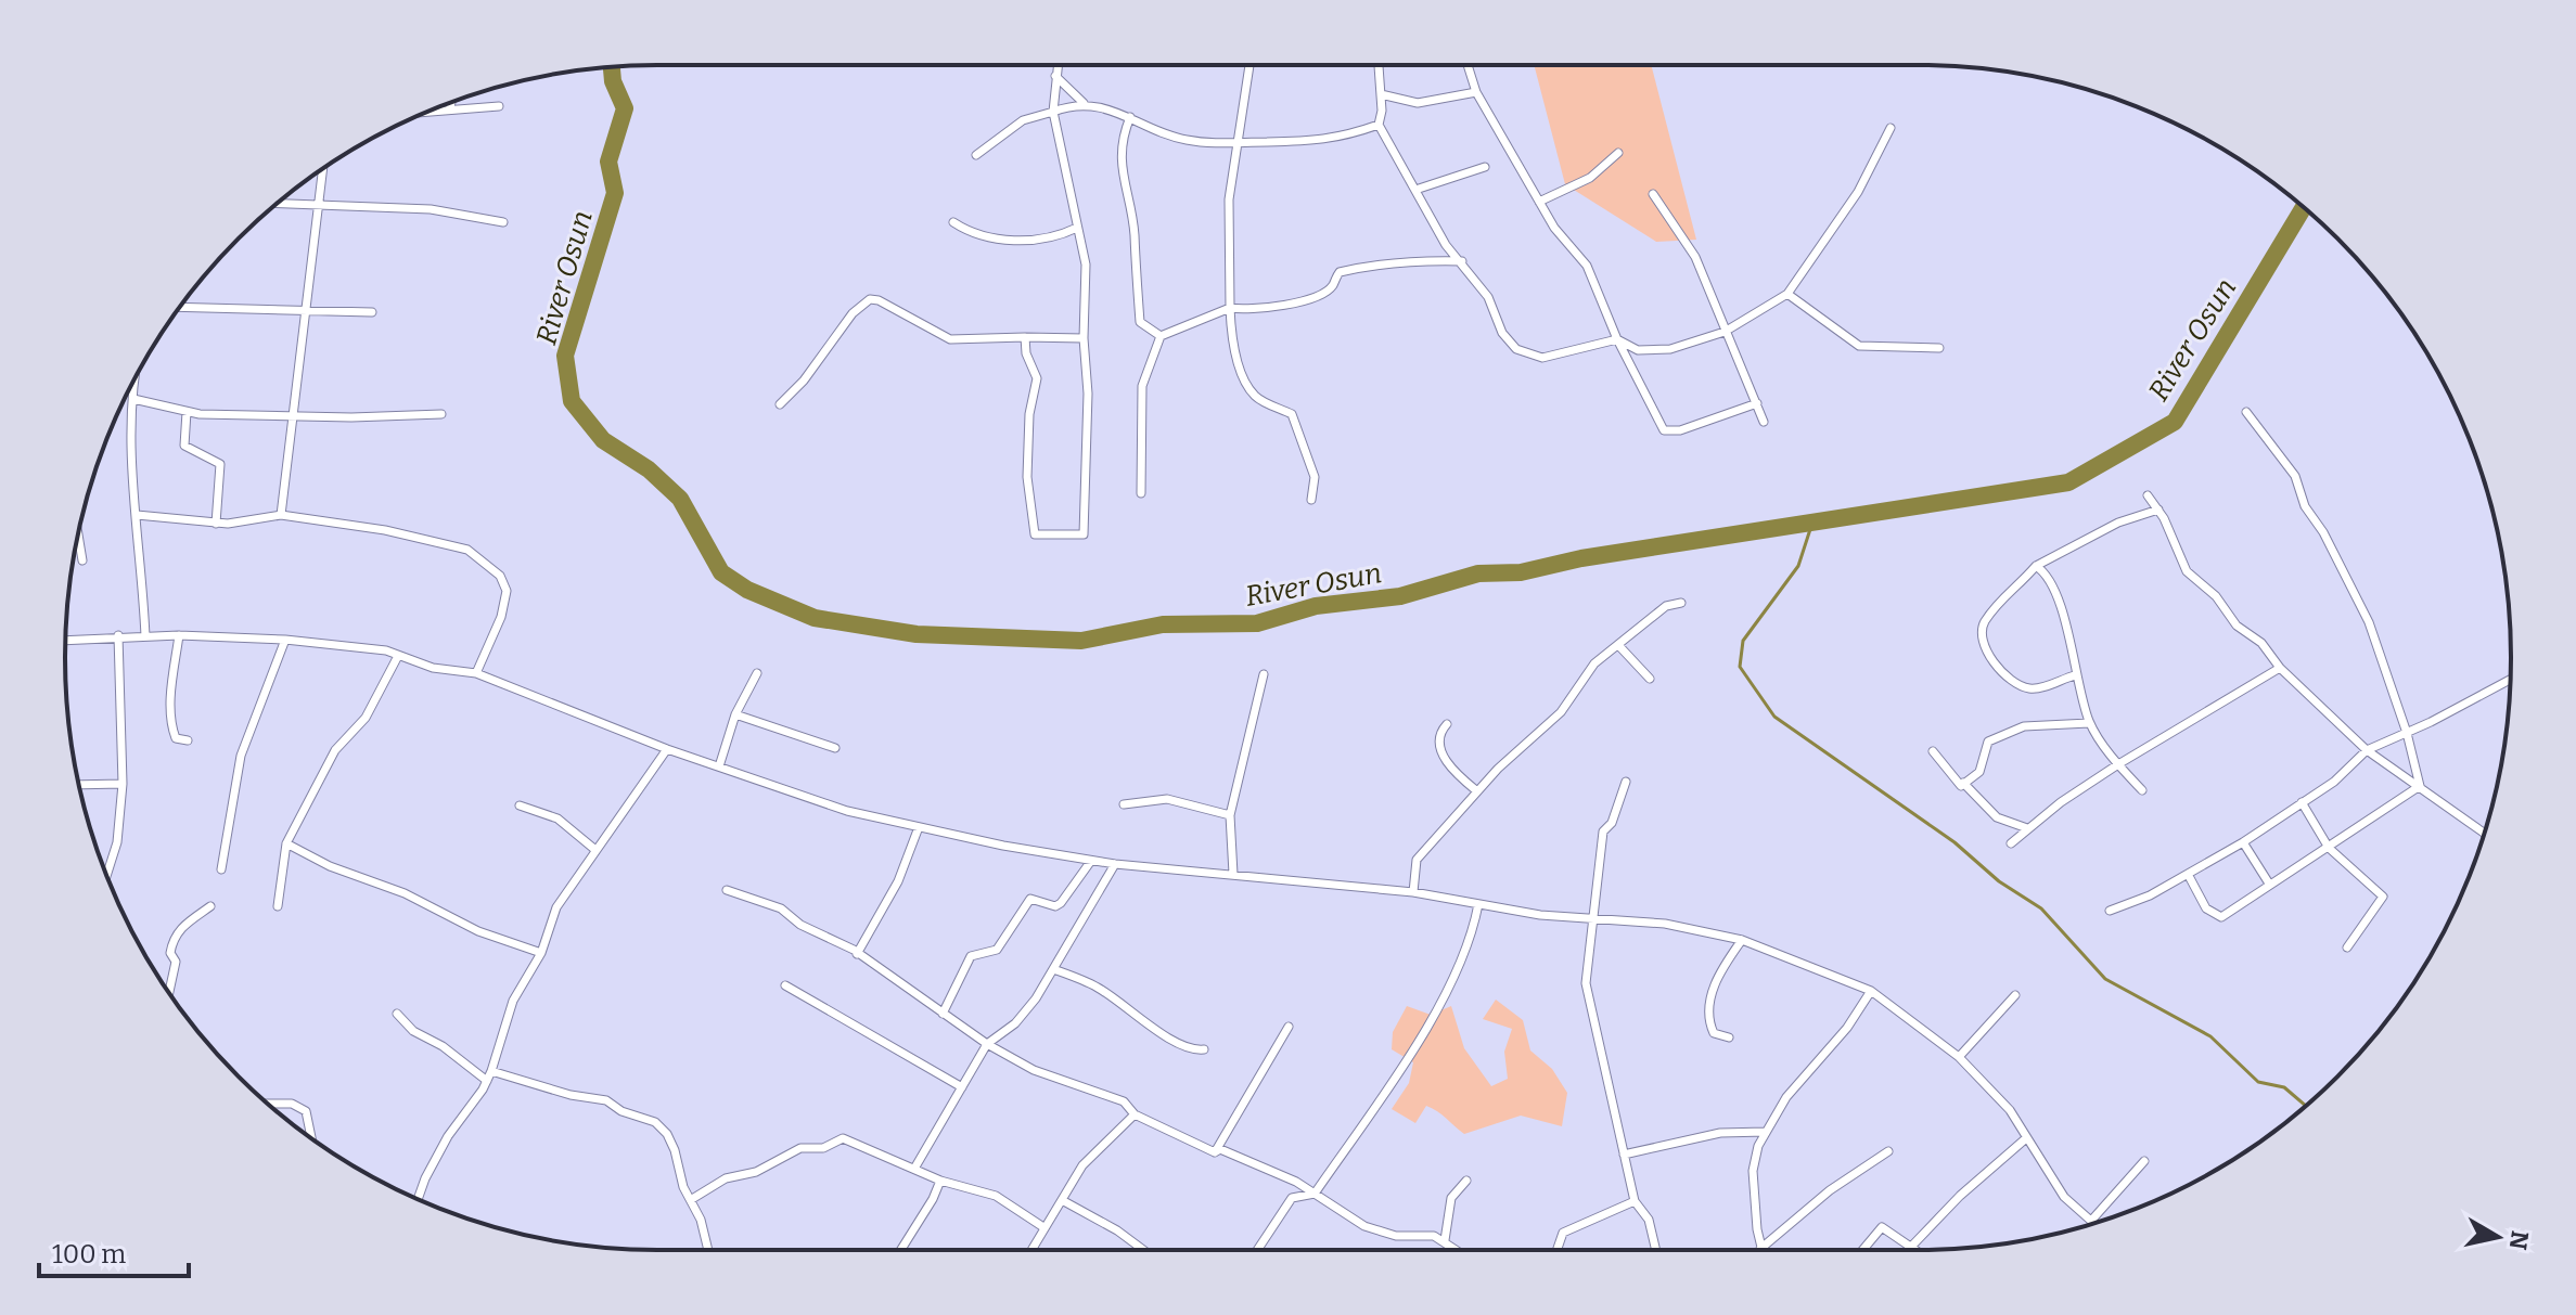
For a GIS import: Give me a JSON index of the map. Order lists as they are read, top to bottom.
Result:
{
  "water": ["River Osun"],
  "scale_bar": "100 m",
  "north": "right"
}
